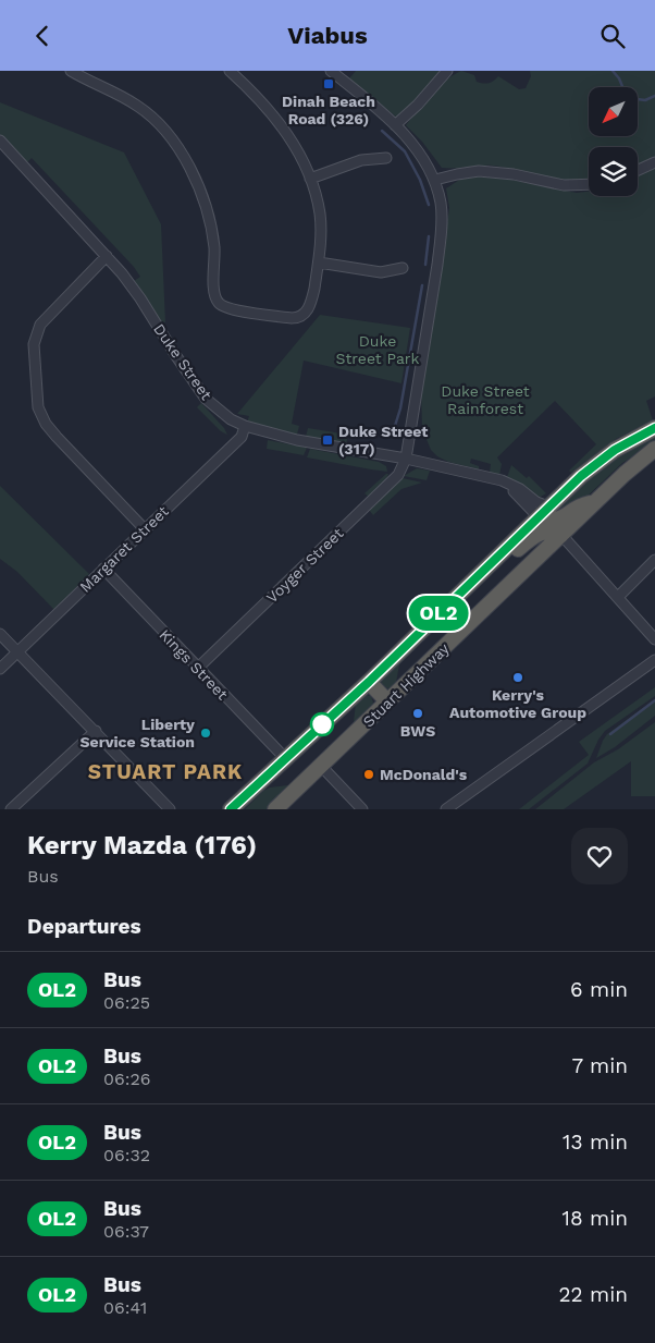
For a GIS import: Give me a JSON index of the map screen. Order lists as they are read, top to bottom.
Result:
{
  "streets": {
    "highway": ["Stuart Highway"],
    "street": [
      "Duke Street",
      "Margaret Street",
      "Voyger Street",
      "Kings Street"
    ]
  },
  "crossings": [
    ["Duke Street", "Margaret Street"],
    ["Duke Street", "Voyger Street"],
    ["Duke Street", "Stuart Highway"],
    ["Margaret Street", "Kings Street"],
    ["Voyger Street", "Kings Street"],
    ["Kings Street", "Stuart Highway"]
  ],
  "districts": ["STUART PARK"],
  "parks": ["Duke Street Park", "Duke Street Rainforest"],
  "places": {
    "transit": ["Dinah Beach Road (326)", "Duke Street (317)"],
    "other": [
      "Kerry's Automotive Group",
      "BWS",
      "Liberty Service Station",
      "McDonald's"
    ]
  },
  "lines": ["bus line OL2"],
  "north": "bottom left",
  "page": {
    "header": "Viabus",
    "on_map": "OL2",
    "heading": [
      ["Kerry Mazda (176)", "Bus"],
      "Departures"
    ],
    "list": [
      {
        "mark": "OL2",
        "name": "Bus",
        "note": "06:25",
        "value": "6 min"
      },
      {
        "mark": "OL2",
        "name": "Bus",
        "note": "06:26",
        "value": "7 min"
      },
      {
        "mark": "OL2",
        "name": "Bus",
        "note": "06:32",
        "value": "13 min"
      },
      {
        "mark": "OL2",
        "name": "Bus",
        "note": "06:37",
        "value": "18 min"
      },
      {
        "mark": "OL2",
        "name": "Bus",
        "note": "06:41",
        "value": "22 min"
      }
    ]
  }
}
